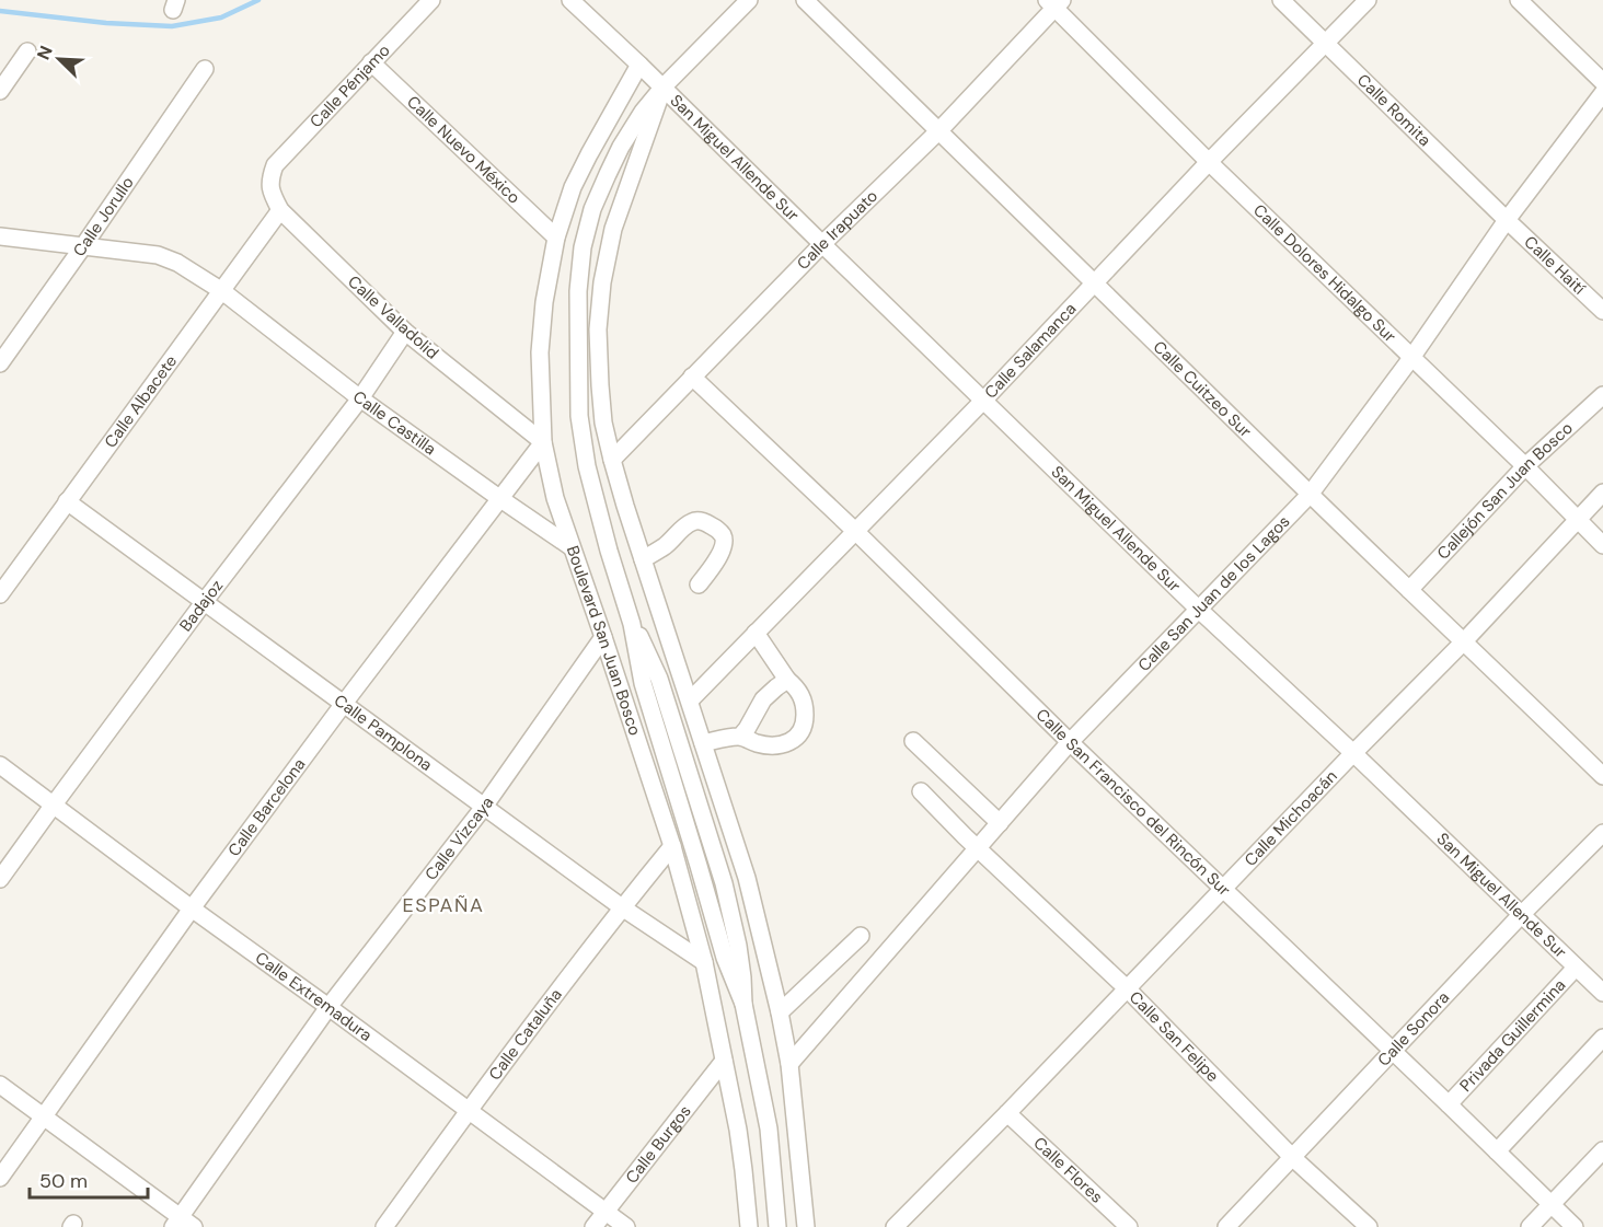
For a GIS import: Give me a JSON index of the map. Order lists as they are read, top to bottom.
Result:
{
  "streets": {
    "street": [
      "Calle Pénjamo",
      "Calle Romita",
      "Calle Nuevo México",
      "San Miguel Allende Sur",
      "Calle Jorullo",
      "Calle Irapuato",
      "Calle Haití",
      "Calle Dolores Hidalgo Sur",
      "Calle Valladolid",
      "Calle Salamanca",
      "Calle Cuitzeo Sur",
      "Calle Albacete",
      "Calle Castilla",
      "Callejón San Juan Bosco",
      "Calle San Juan de los Lagos",
      "Badajoz",
      "Boulevard San Juan Bosco",
      "Calle Pamplona",
      "Calle San Francisco del Rincón Sur",
      "Calle Barcelona",
      "Calle Michoacán",
      "Calle Vizcaya",
      "Calle Extremadura",
      "Calle Sonora",
      "Calle Cataluña",
      "Calle San Felipe",
      "Privada Guillermina",
      "Calle Burgos",
      "Calle Flores"
    ]
  },
  "crossings": [
    ["Calle Pénjamo", "Calle Nuevo México"],
    ["Calle Pénjamo", "Calle Valladolid"],
    ["Calle Romita", "Calle Haití"],
    ["Calle Romita", "Calle Salamanca"],
    ["Calle Romita", "Calle San Juan de los Lagos"],
    ["Calle Nuevo México", "Boulevard San Juan Bosco"],
    ["San Miguel Allende Sur", "Calle Irapuato"],
    ["San Miguel Allende Sur", "Calle Salamanca"],
    ["San Miguel Allende Sur", "Calle San Juan de los Lagos"],
    ["San Miguel Allende Sur", "Boulevard San Juan Bosco"],
    ["San Miguel Allende Sur", "Calle Michoacán"],
    ["San Miguel Allende Sur", "Calle Sonora"],
    ["San Miguel Allende Sur", "Privada Guillermina"],
    ["Calle Jorullo", "Calle Castilla"],
    ["Calle Irapuato", "Calle Dolores Hidalgo Sur"],
    ["Calle Irapuato", "Calle Cuitzeo Sur"],
    ["Calle Irapuato", "Calle San Francisco del Rincón Sur"],
    ["Calle Haití", "Calle San Juan de los Lagos"],
    ["Calle Dolores Hidalgo Sur", "Calle Salamanca"],
    ["Calle Dolores Hidalgo Sur", "Callejón San Juan Bosco"],
    ["Calle Dolores Hidalgo Sur", "Calle San Juan de los Lagos"],
    ["Calle Dolores Hidalgo Sur", "Calle Michoacán"],
    ["Calle Valladolid", "Calle Albacete"],
    ["Calle Valladolid", "Badajoz"],
    ["Calle Valladolid", "Boulevard San Juan Bosco"],
    ["Calle Valladolid", "Calle Barcelona"],
    ["Calle Salamanca", "Calle Cuitzeo Sur"],
    ["Calle Salamanca", "Calle San Francisco del Rincón Sur"],
    ["Calle Cuitzeo Sur", "Callejón San Juan Bosco"],
    ["Calle Cuitzeo Sur", "Calle San Juan de los Lagos"],
    ["Calle Cuitzeo Sur", "Calle Michoacán"],
    ["Calle Albacete", "Calle Castilla"],
    ["Calle Albacete", "Calle Pamplona"],
    ["Calle Castilla", "Badajoz"],
    ["Calle Castilla", "Boulevard San Juan Bosco"],
    ["Calle Castilla", "Calle Barcelona"],
    ["Calle San Juan de los Lagos", "Calle San Francisco del Rincón Sur"],
    ["Calle San Juan de los Lagos", "Calle San Felipe"],
    ["Badajoz", "Calle Pamplona"],
    ["Badajoz", "Calle Extremadura"],
    ["Boulevard San Juan Bosco", "Calle Pamplona"],
    ["Boulevard San Juan Bosco", "Calle Barcelona"],
    ["Boulevard San Juan Bosco", "Calle Vizcaya"],
    ["Boulevard San Juan Bosco", "Calle Cataluña"],
    ["Boulevard San Juan Bosco", "Calle Burgos"],
    ["Calle Pamplona", "Calle Barcelona"],
    ["Calle Pamplona", "Calle Vizcaya"],
    ["Calle Pamplona", "Calle Cataluña"],
    ["Calle San Francisco del Rincón Sur", "Calle Michoacán"],
    ["Calle San Francisco del Rincón Sur", "Calle Sonora"],
    ["Calle San Francisco del Rincón Sur", "Privada Guillermina"],
    ["Calle Barcelona", "Calle Extremadura"],
    ["Calle Michoacán", "Calle San Felipe"],
    ["Calle Michoacán", "Calle Flores"],
    ["Calle Vizcaya", "Calle Extremadura"],
    ["Calle Extremadura", "Calle Cataluña"],
    ["Calle Extremadura", "Calle Burgos"],
    ["Calle Sonora", "Calle San Felipe"]
  ],
  "districts": ["ESPAÑA"],
  "scale_bar": "50 m",
  "north": "top left"
}
